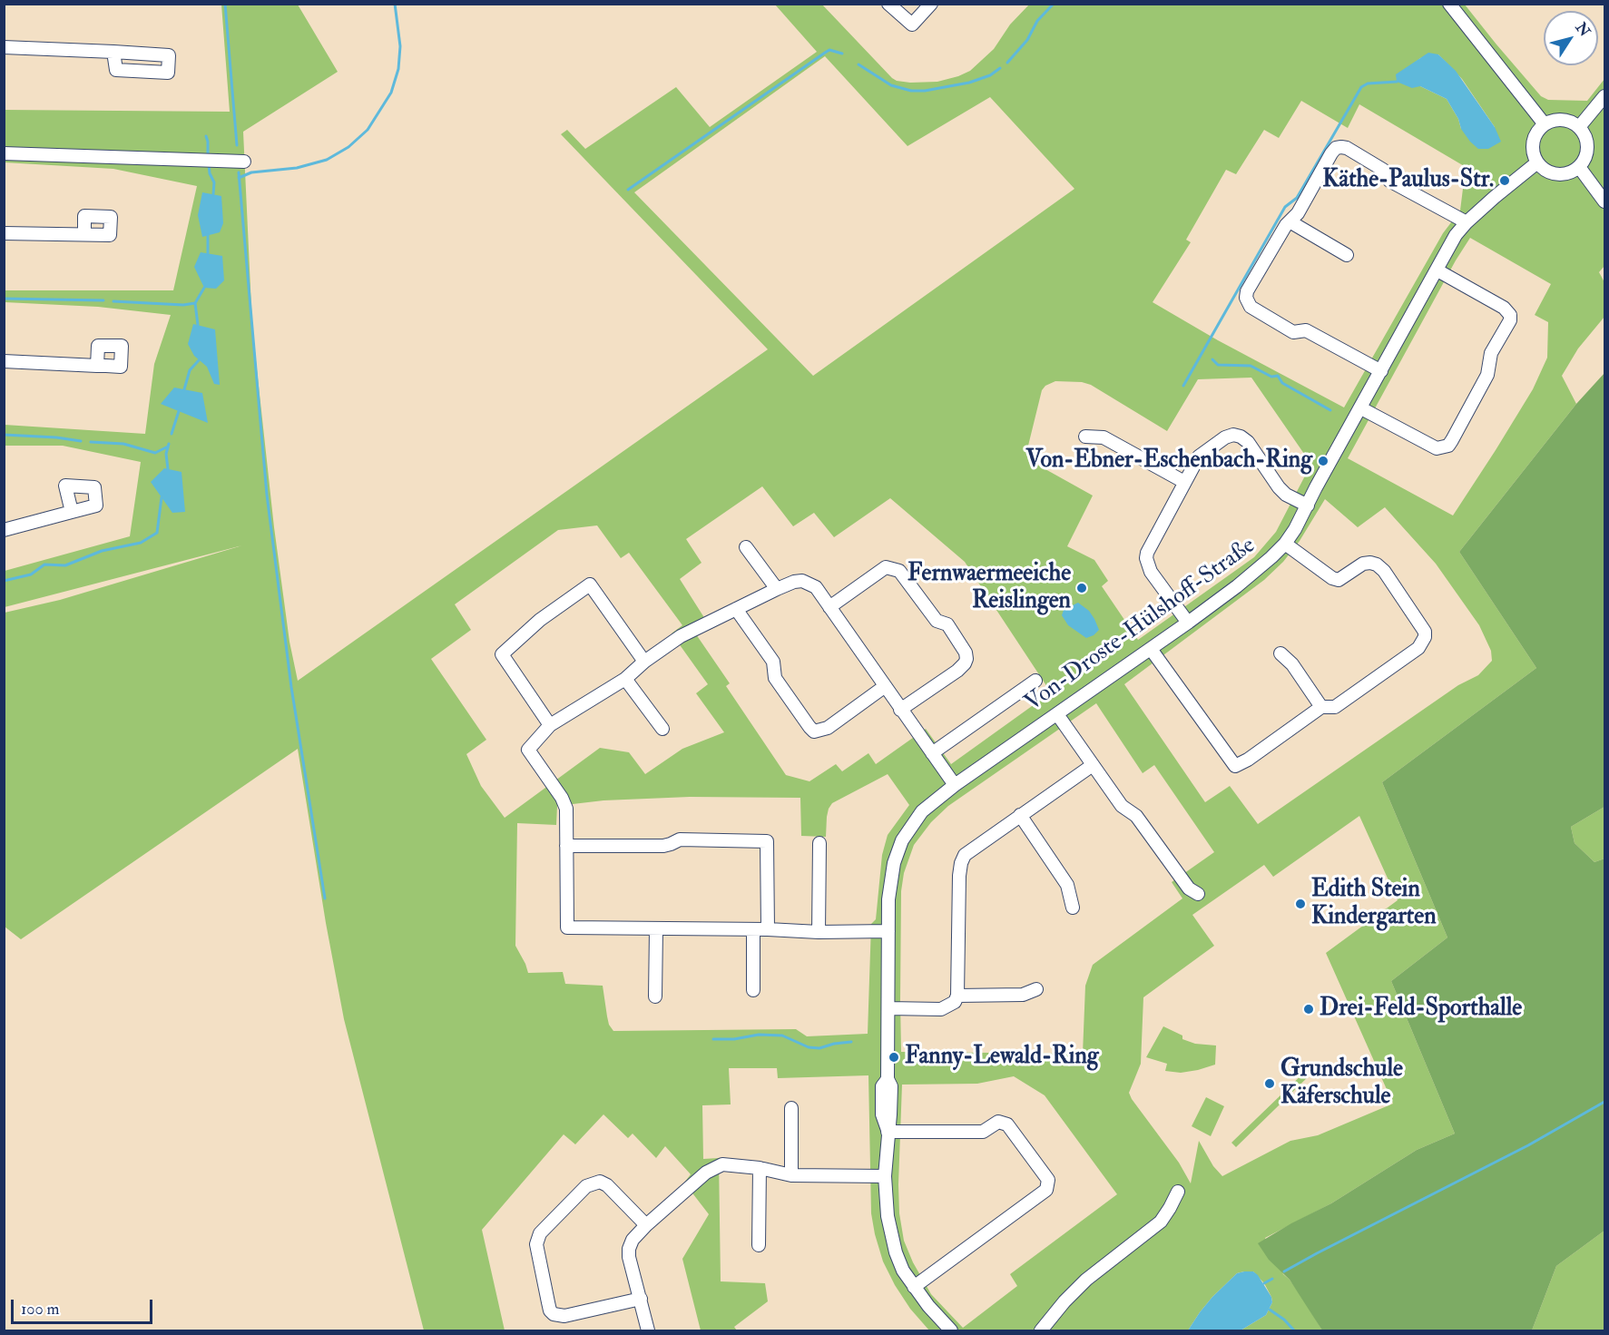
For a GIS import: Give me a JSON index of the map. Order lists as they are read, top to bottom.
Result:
{
  "streets": {
    "street": ["Von-Droste-Hülshoff-Straße"]
  },
  "places": [
    "Käthe-Paulus-Str.",
    "Von-Ebner-Eschenbach-Ring",
    "Fernwaermeeiche Reislingen",
    "Edith Stein Kindergarten",
    "Drei-Feld-Sporthalle",
    "Fanny-Lewald-Ring",
    "Grundschule Käferschule"
  ],
  "scale_bar": "100 m",
  "north": "top right"
}
